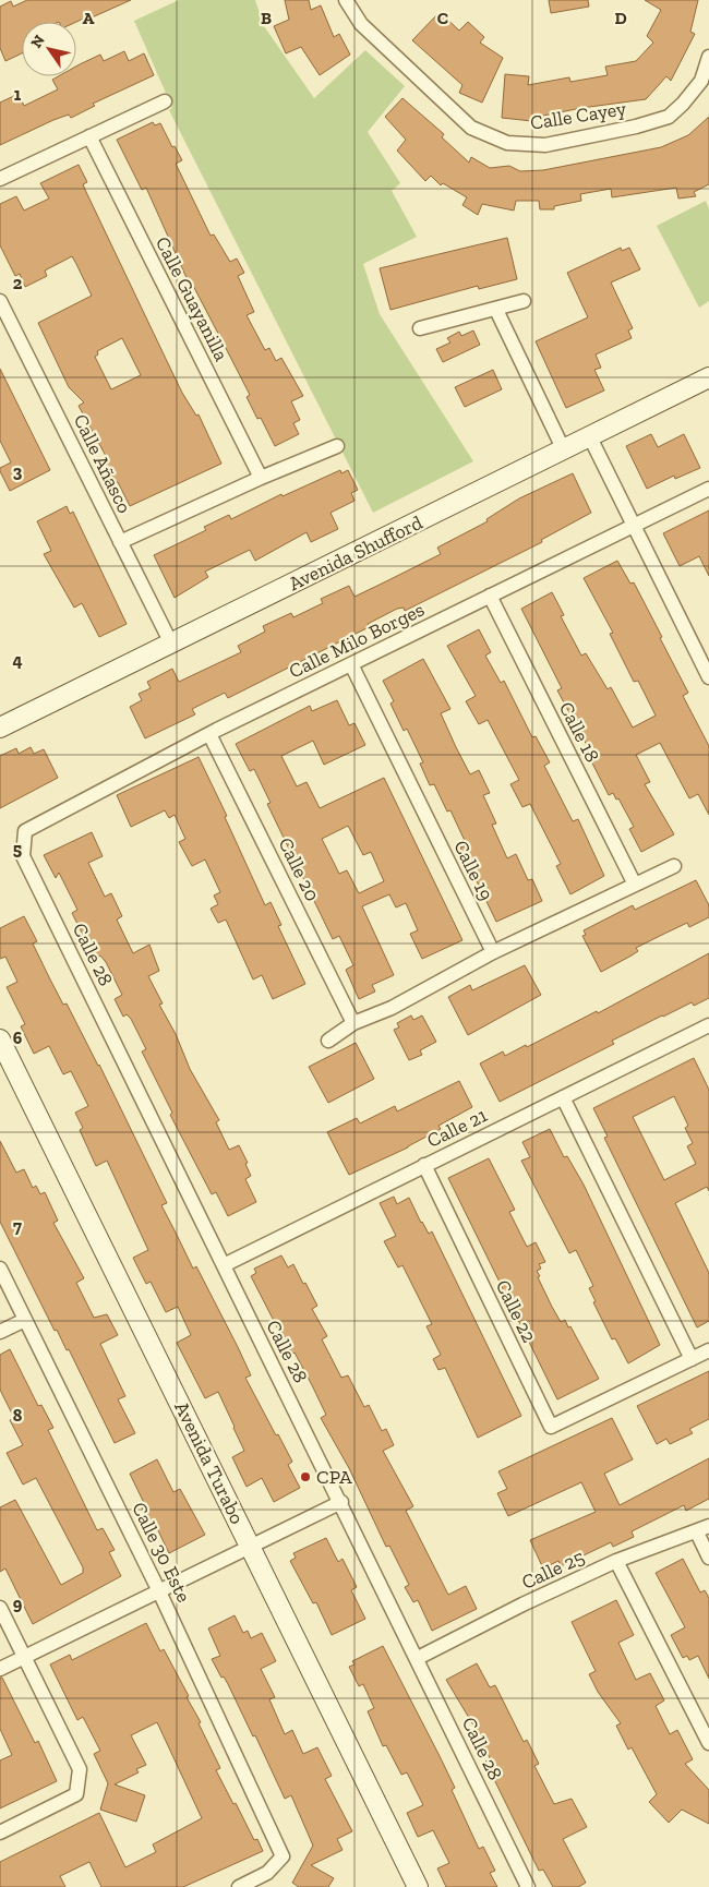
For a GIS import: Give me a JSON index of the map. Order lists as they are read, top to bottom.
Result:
{
  "streets": {
    "street": [
      "Calle Cayey",
      "Calle Guayanilla",
      "Calle Añasco",
      "Avenida Shufford",
      "Calle Milo Borges",
      "Calle 18",
      "Calle 20",
      "Calle 19",
      "Calle 28",
      "Calle 21",
      "Calle 22",
      "Avenida Turabo",
      "Calle 30 Este",
      "Calle 25"
    ]
  },
  "crossings": [
    ["Calle Añasco", "Avenida Shufford"],
    ["Calle Milo Borges", "Calle 18"],
    ["Calle Milo Borges", "Calle 20"],
    ["Calle Milo Borges", "Calle 19"],
    ["Calle Milo Borges", "Calle 28"],
    ["Calle 28", "Calle 21"],
    ["Calle 28", "Calle 25"],
    ["Calle 21", "Calle 22"]
  ],
  "places": ["CPA"],
  "north": "top left",
  "grid": {
    "columns": [
      "A",
      "B",
      "C",
      "D"
    ],
    "rows": [
      "1",
      "2",
      "3",
      "4",
      "5",
      "6",
      "7",
      "8",
      "9"
    ]
  }
}
